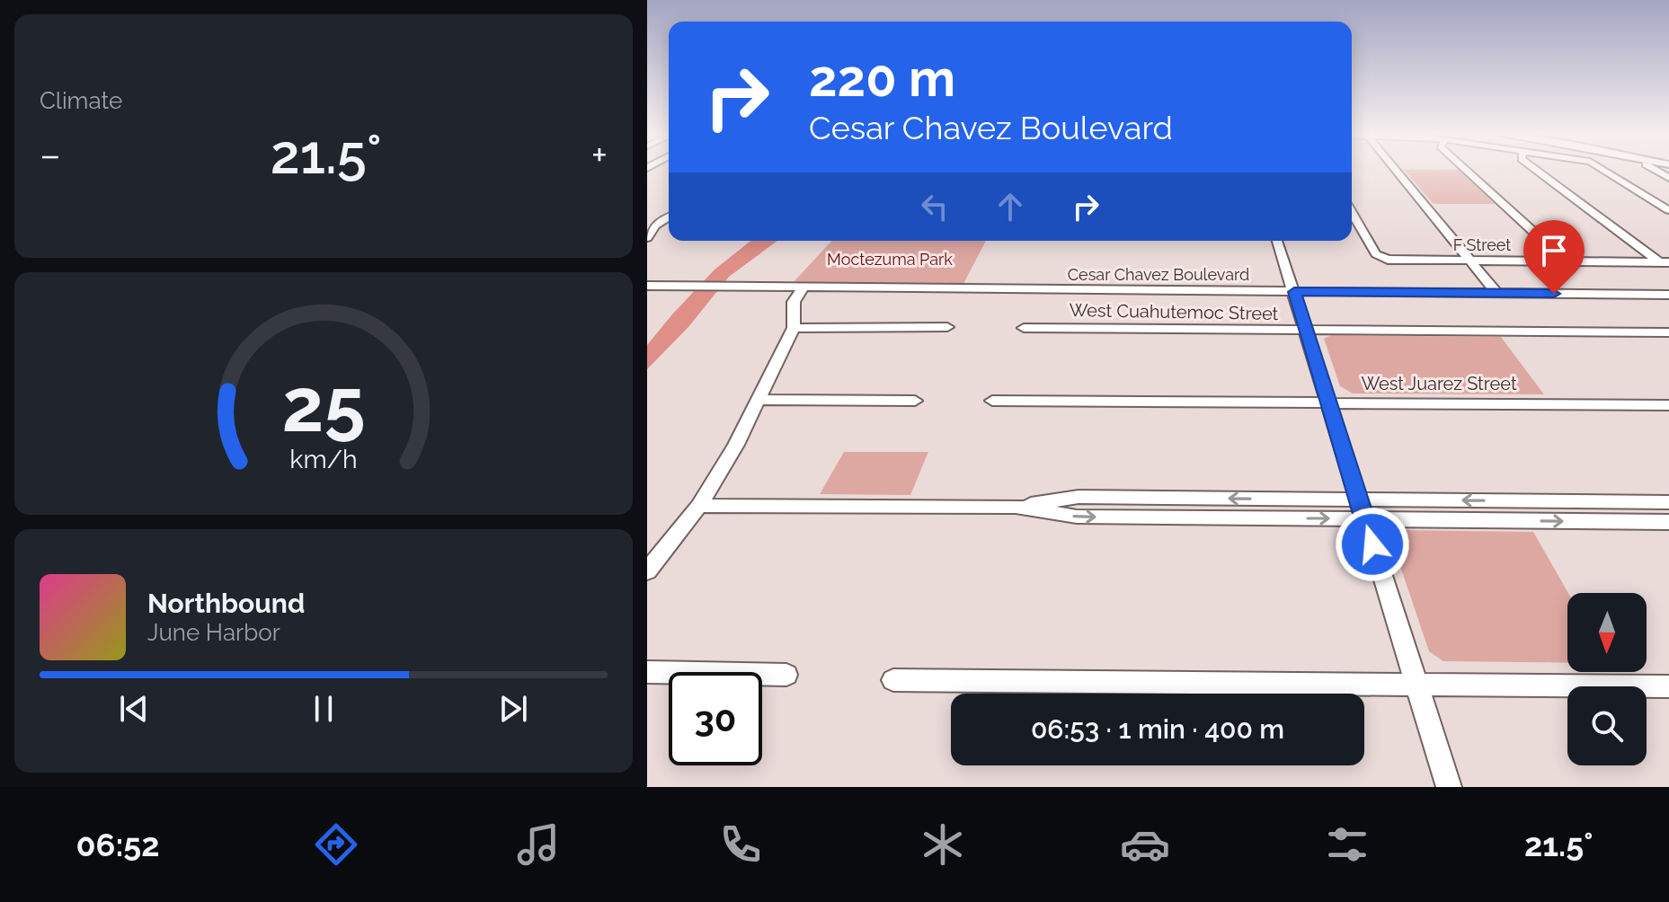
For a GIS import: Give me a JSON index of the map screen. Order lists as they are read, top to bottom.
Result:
{
  "streets": {
    "street": [
      "F Street",
      "Cesar Chavez Boulevard",
      "West Cuahutemoc Street",
      "West Juarez Street"
    ]
  },
  "parks": ["Moctezuma Park"],
  "north": "bottom",
  "page": {
    "tile": "Climate",
    "turn": ["220 m", "Cesar Chavez Boulevard"],
    "heat": ["−", "21.5°", "+"],
    "song": ["Northbound", "June Harbor"],
    "limit": "30",
    "trip": "06:53 · 1 min · 400 m",
    "tabs": ["06:52", "21.5°"],
    "gauge": ["25", "km/h"]
  }
}
